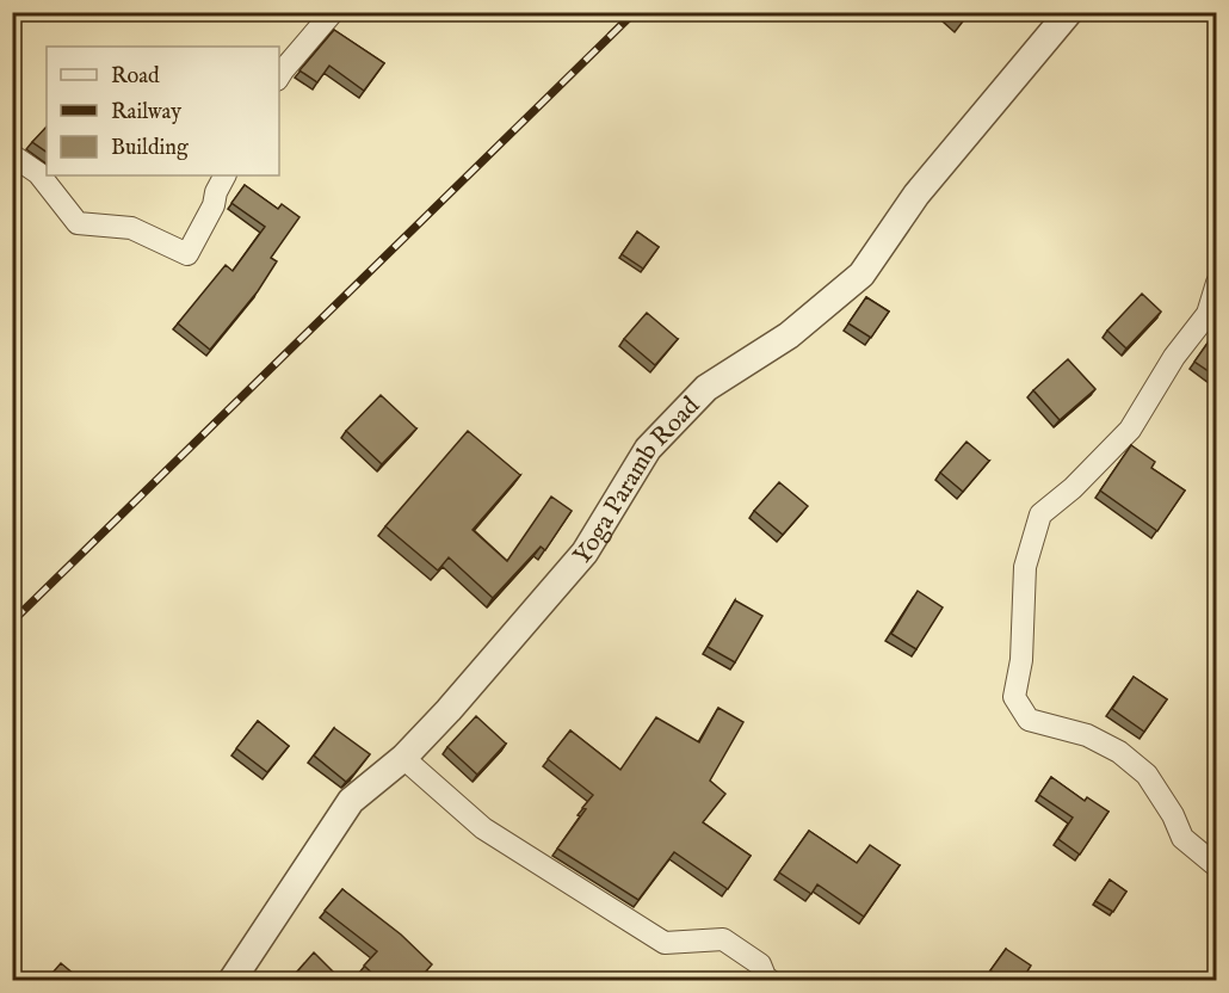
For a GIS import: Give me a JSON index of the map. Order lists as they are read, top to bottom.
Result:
{
  "streets": {
    "street": ["Yoga Paramb Road"]
  },
  "legend": ["Road", "Railway", "Building"]
}
